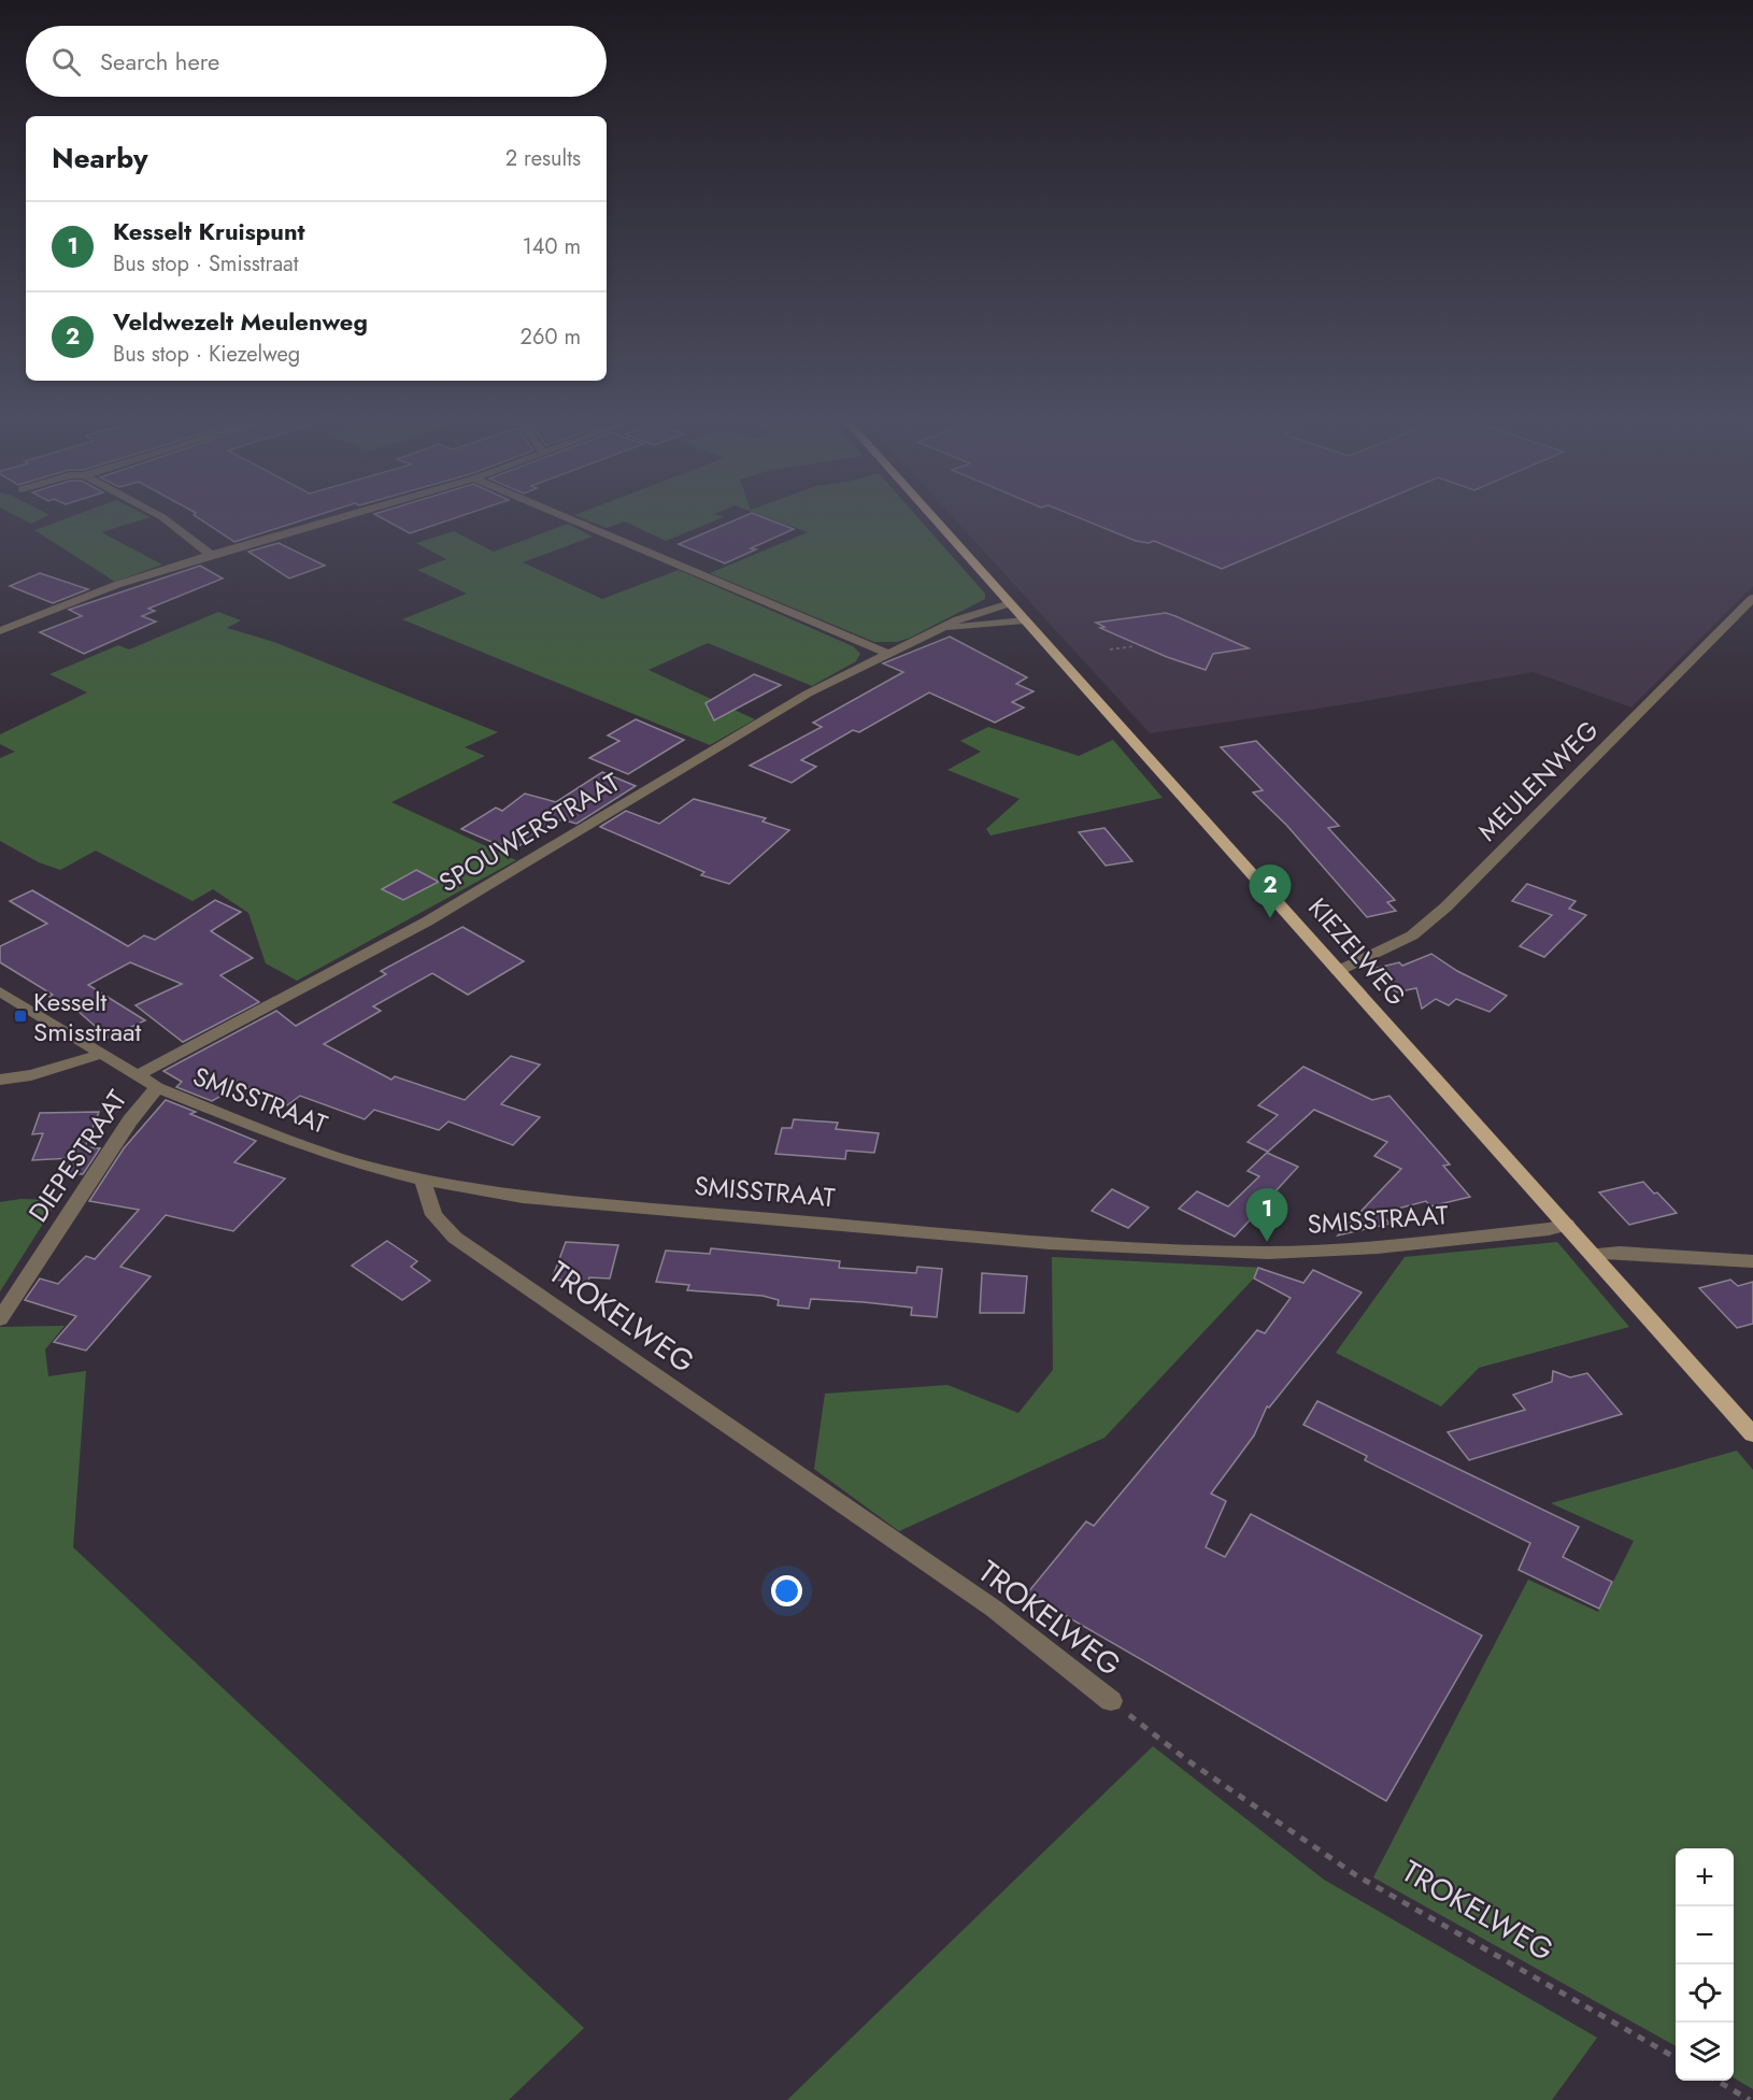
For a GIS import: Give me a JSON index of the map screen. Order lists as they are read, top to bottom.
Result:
{
  "streets": {
    "main road": ["KIEZELWEG"],
    "street": [
      "MEULENWEG",
      "SPOUWERSTRAAT",
      "SMISSTRAAT",
      "DIEPESTRAAT",
      "TROKELWEG"
    ]
  },
  "crossings": [
    ["MEULENWEG", "KIEZELWEG"],
    ["SPOUWERSTRAAT", "KIEZELWEG"],
    ["SPOUWERSTRAAT", "SMISSTRAAT"],
    ["KIEZELWEG", "SMISSTRAAT"],
    ["SMISSTRAAT", "DIEPESTRAAT"],
    ["SMISSTRAAT", "TROKELWEG"]
  ],
  "places": {
    "transit": ["Kesselt Smisstraat"]
  },
  "page": {
    "search": "Search here",
    "heading": ["Nearby", "2 results"],
    "list": [
      {
        "mark": "1",
        "name": "Kesselt Kruispunt",
        "note": "Bus stop · Smisstraat",
        "value": "140 m"
      },
      {
        "mark": "2",
        "name": "Veldwezelt Meulenweg",
        "note": "Bus stop · Kiezelweg",
        "value": "260 m"
      }
    ],
    "pins": ["2", "1"],
    "map_buttons": ["+", "−"]
  }
}
